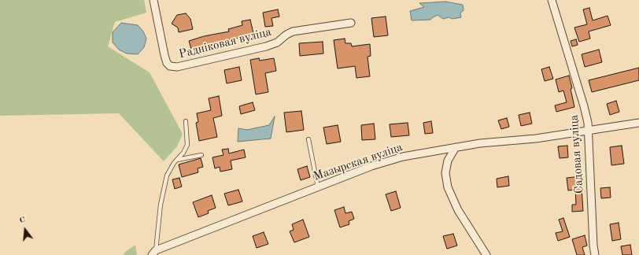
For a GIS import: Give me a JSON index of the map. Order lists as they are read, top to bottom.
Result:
{
  "streets": {
    "street": ["Радніковая вуліца", "Садовая вуліца", "Мазырская вуліца"]
  },
  "crossings": [
    ["Садовая вуліца", "Мазырская вуліца"]
  ],
  "north": "top"
}
